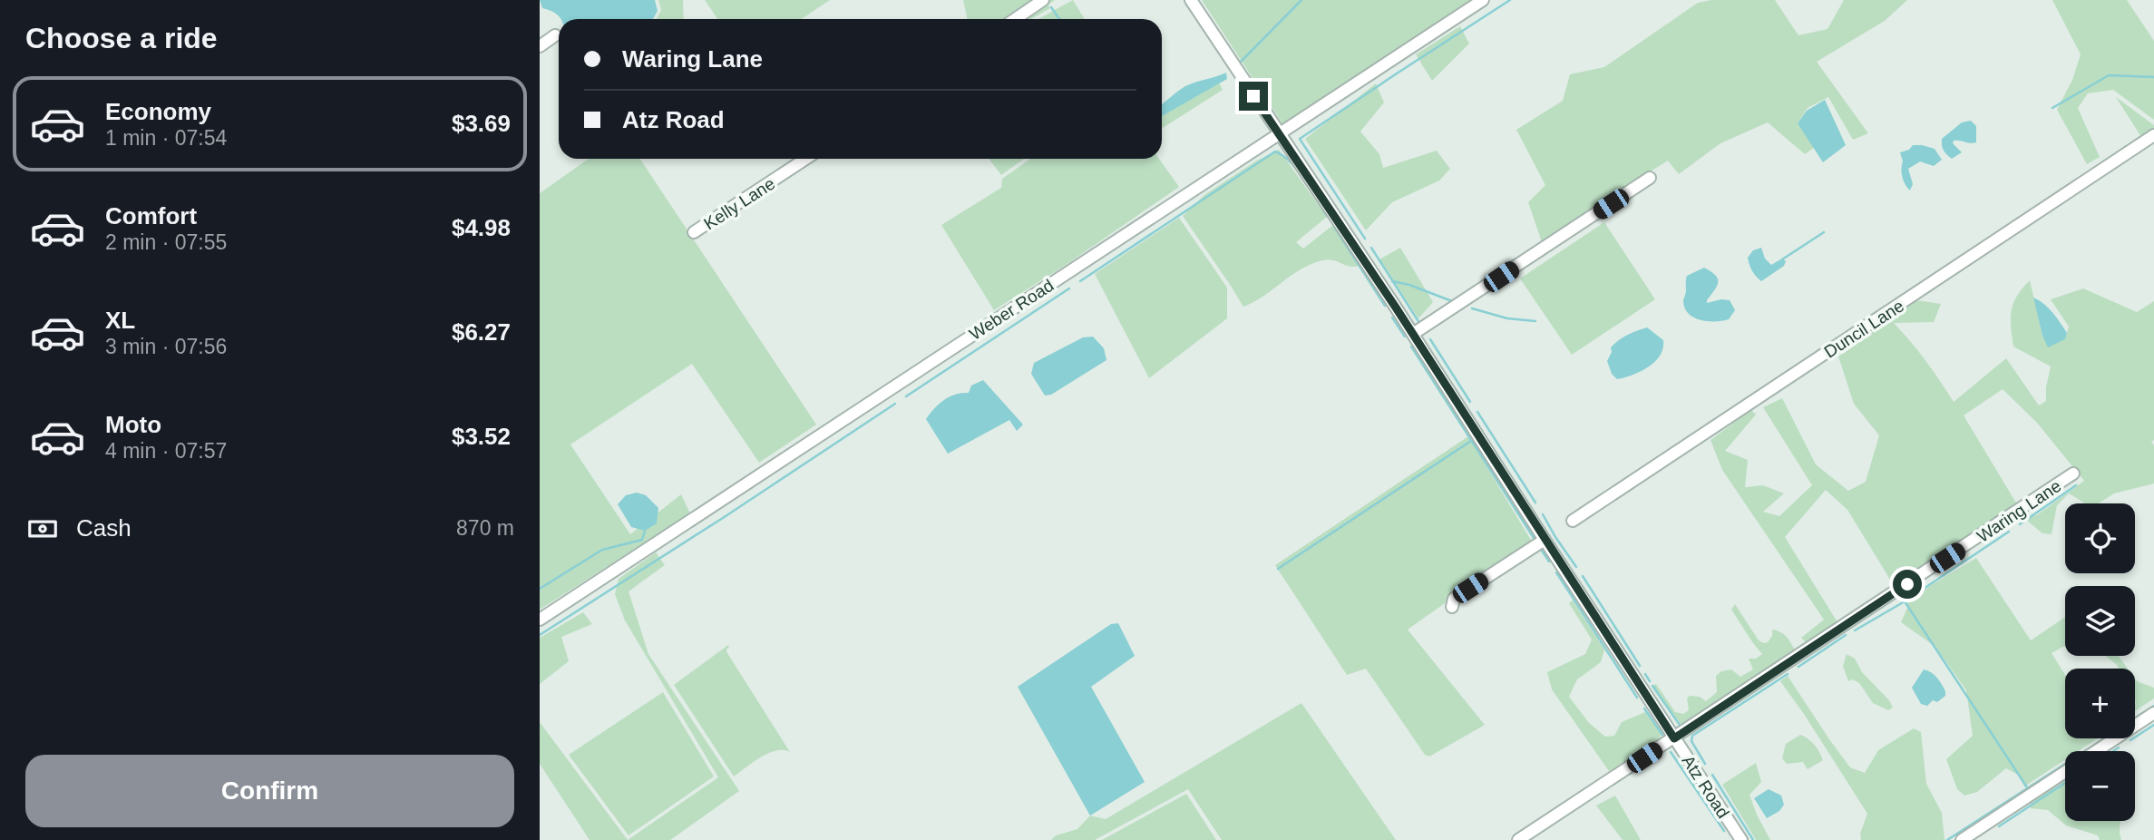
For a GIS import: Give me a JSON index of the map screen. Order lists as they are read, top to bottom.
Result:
{
  "streets": {
    "street": [
      "Kelly Lane",
      "Weber Road",
      "Duncil Lane",
      "Waring Lane",
      "Atz Road"
    ]
  },
  "crossings": [
    ["Weber Road", "Atz Road"],
    ["Waring Lane", "Atz Road"]
  ],
  "page": {
    "heading": "Choose a ride",
    "banner": ["Waring Lane", "Atz Road"],
    "list": [
      {
        "name": "Economy",
        "note": "1 min · 07:54",
        "value": "$3.69"
      },
      {
        "name": "Comfort",
        "note": "2 min · 07:55",
        "value": "$4.98"
      },
      {
        "name": "XL",
        "note": "3 min · 07:56",
        "value": "$6.27"
      },
      {
        "name": "Moto",
        "note": "4 min · 07:57",
        "value": "$3.52"
      }
    ],
    "pay": ["Cash", "870 m"],
    "map_buttons": ["+", "−"],
    "buttons": "Confirm"
  }
}
